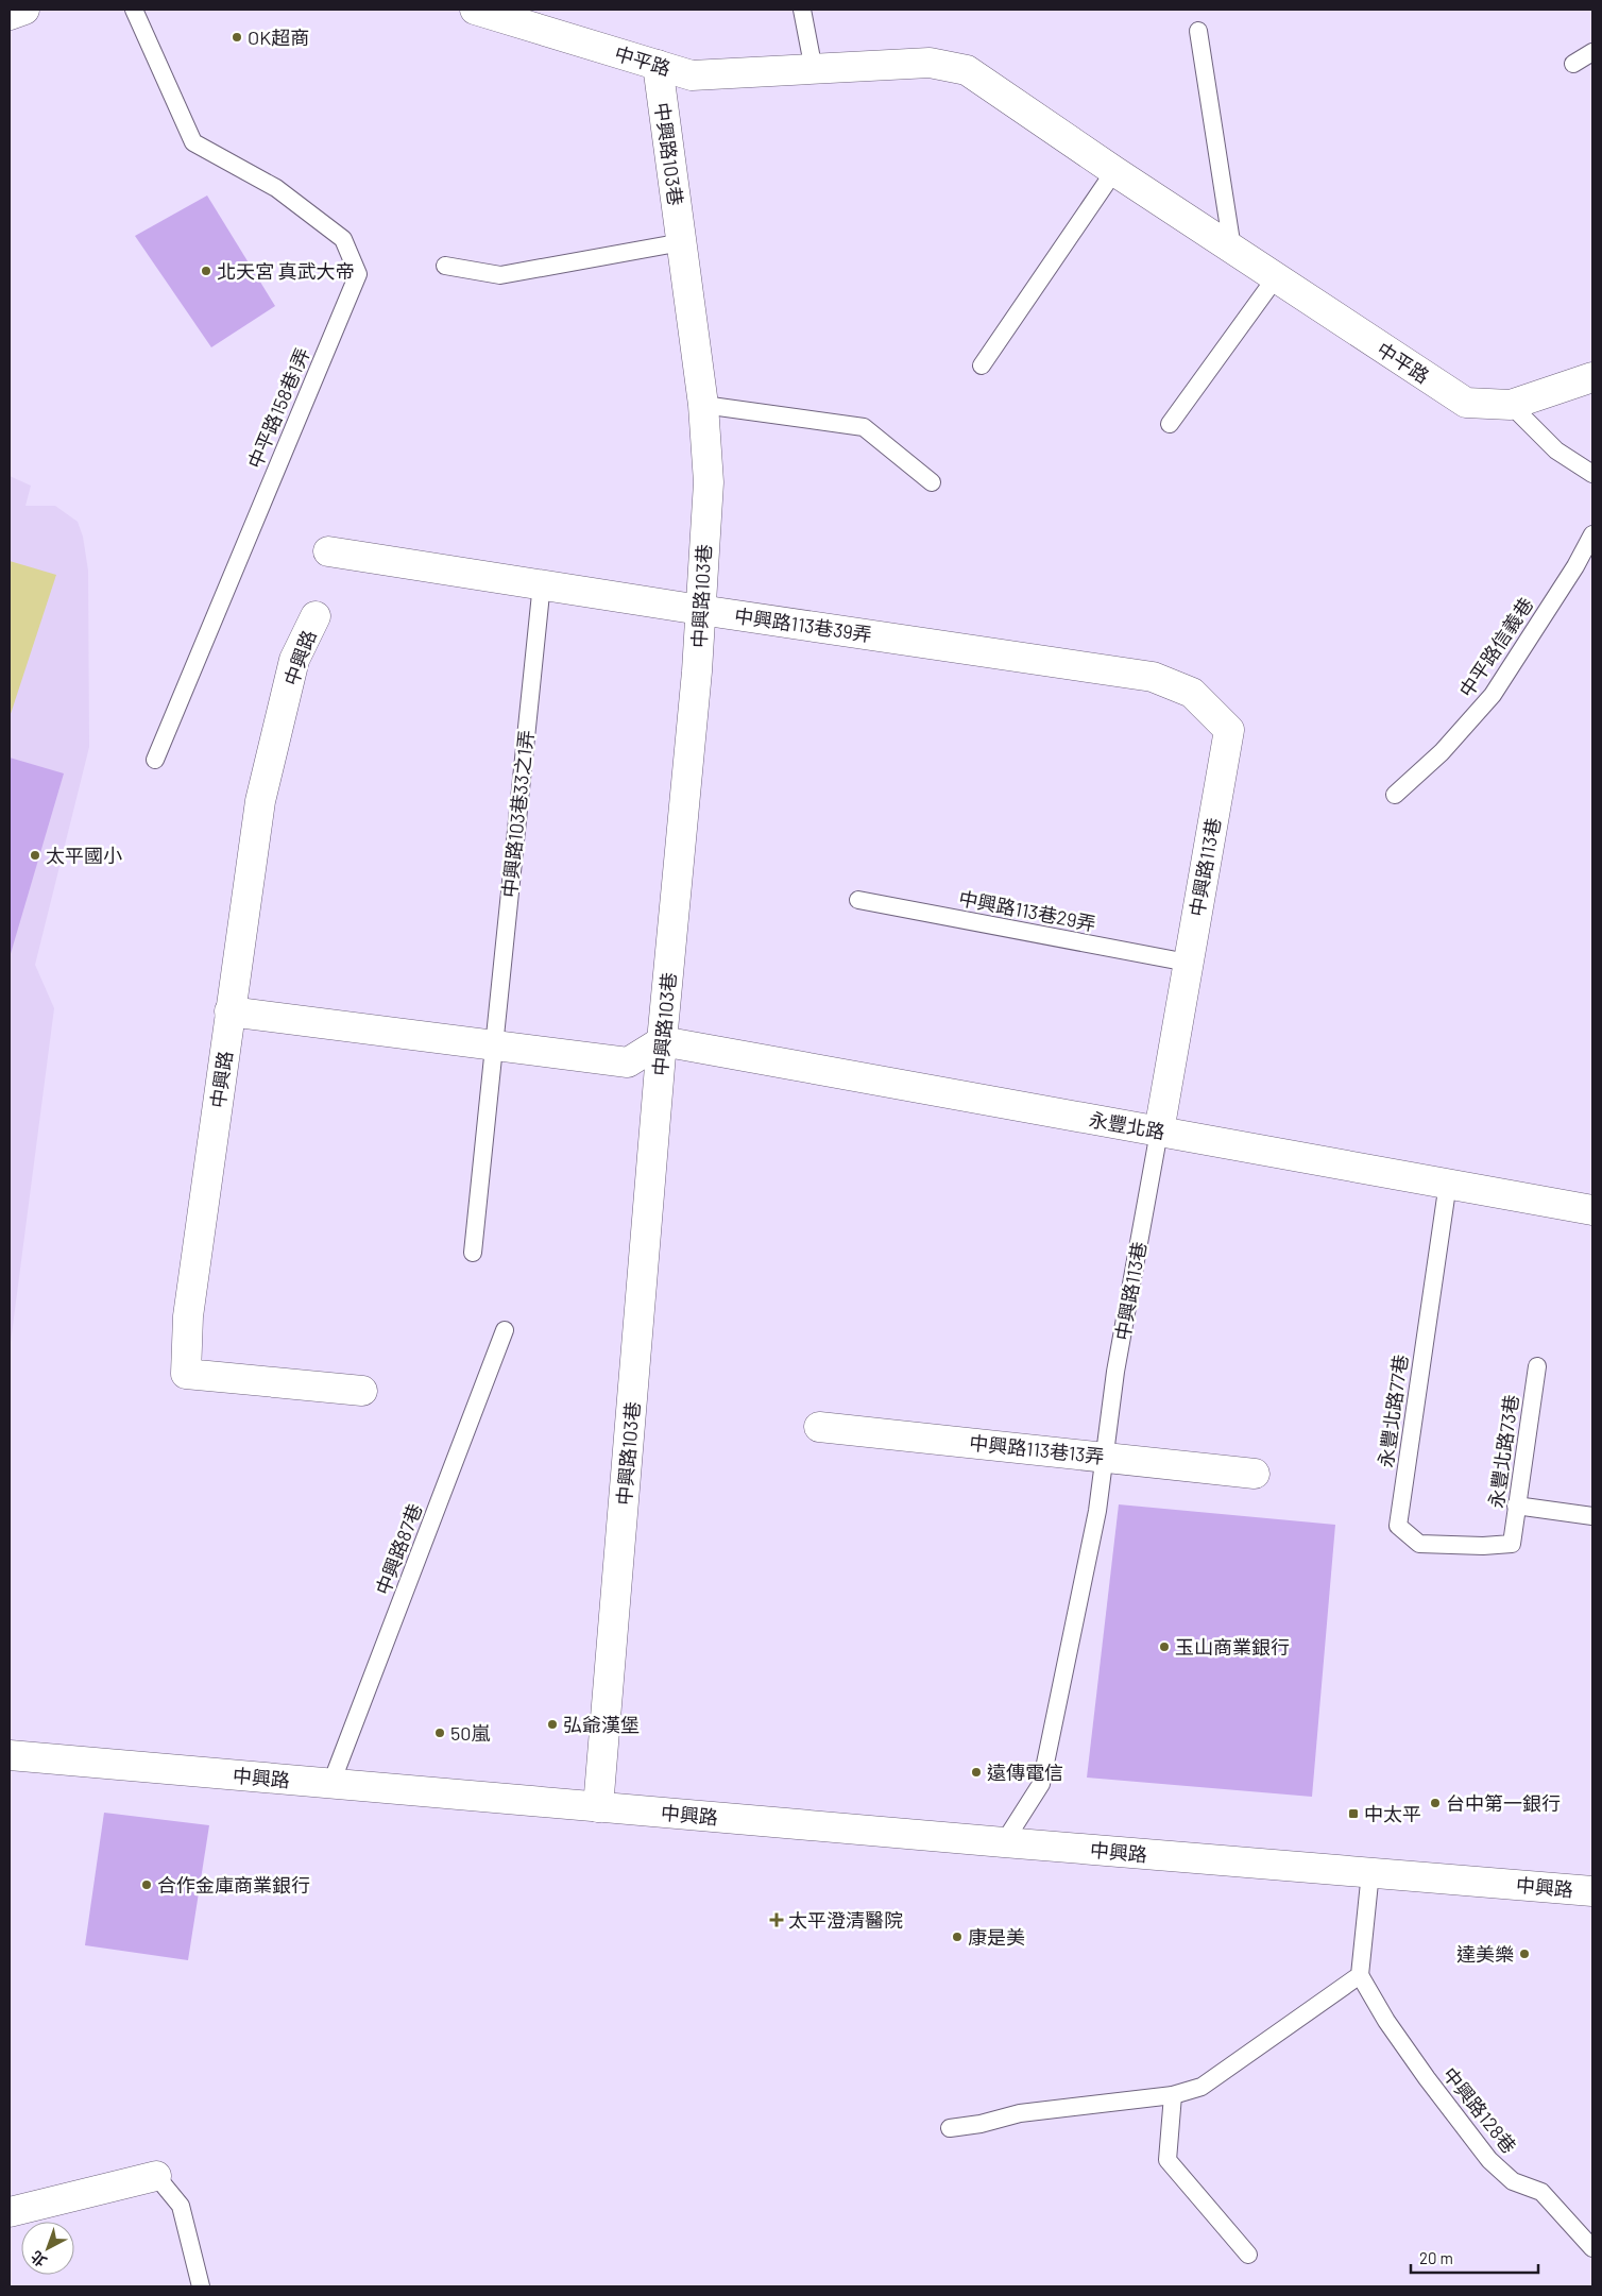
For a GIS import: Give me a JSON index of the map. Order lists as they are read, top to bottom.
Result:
{
  "streets": {
    "street": [
      "中平路",
      "中興路103巷",
      "中興路113巷39弄",
      "中興路",
      "中興路113巷",
      "永豐北路",
      "中興路113巷13弄"
    ],
    "lane": [
      "中平路158巷1弄",
      "中平路信義巷",
      "中興路103巷33之1弄",
      "中興路113巷29弄",
      "永豐北路77巷",
      "永豐北路73巷",
      "中興路87巷",
      "中興路128巷"
    ]
  },
  "crossings": [
    ["中平路", "中興路103巷"],
    ["中興路103巷", "中興路113巷39弄"],
    ["中興路103巷", "中興路"],
    ["中興路103巷", "永豐北路"],
    ["中興路113巷39弄", "中興路103巷33之1弄"],
    ["中興路113巷39弄", "中興路113巷"],
    ["中興路", "中興路113巷"],
    ["中興路", "中興路87巷"],
    ["中興路113巷", "中興路113巷29弄"],
    ["中興路113巷", "永豐北路"],
    ["中興路113巷", "中興路113巷13弄"],
    ["永豐北路", "永豐北路77巷"],
    ["永豐北路77巷", "永豐北路73巷"]
  ],
  "places": {
    "other": [
      "OK超商",
      "北天宮 真武大帝",
      "太平國小",
      "玉山商業銀行",
      "弘爺漢堡",
      "50嵐",
      "遠傳電信",
      "台中第一銀行",
      "合作金庫商業銀行",
      "康是美",
      "達美樂"
    ],
    "transit": ["中太平"],
    "health": ["太平澄清醫院"]
  },
  "scale_bar": "20 m",
  "north": "bottom left"
}
